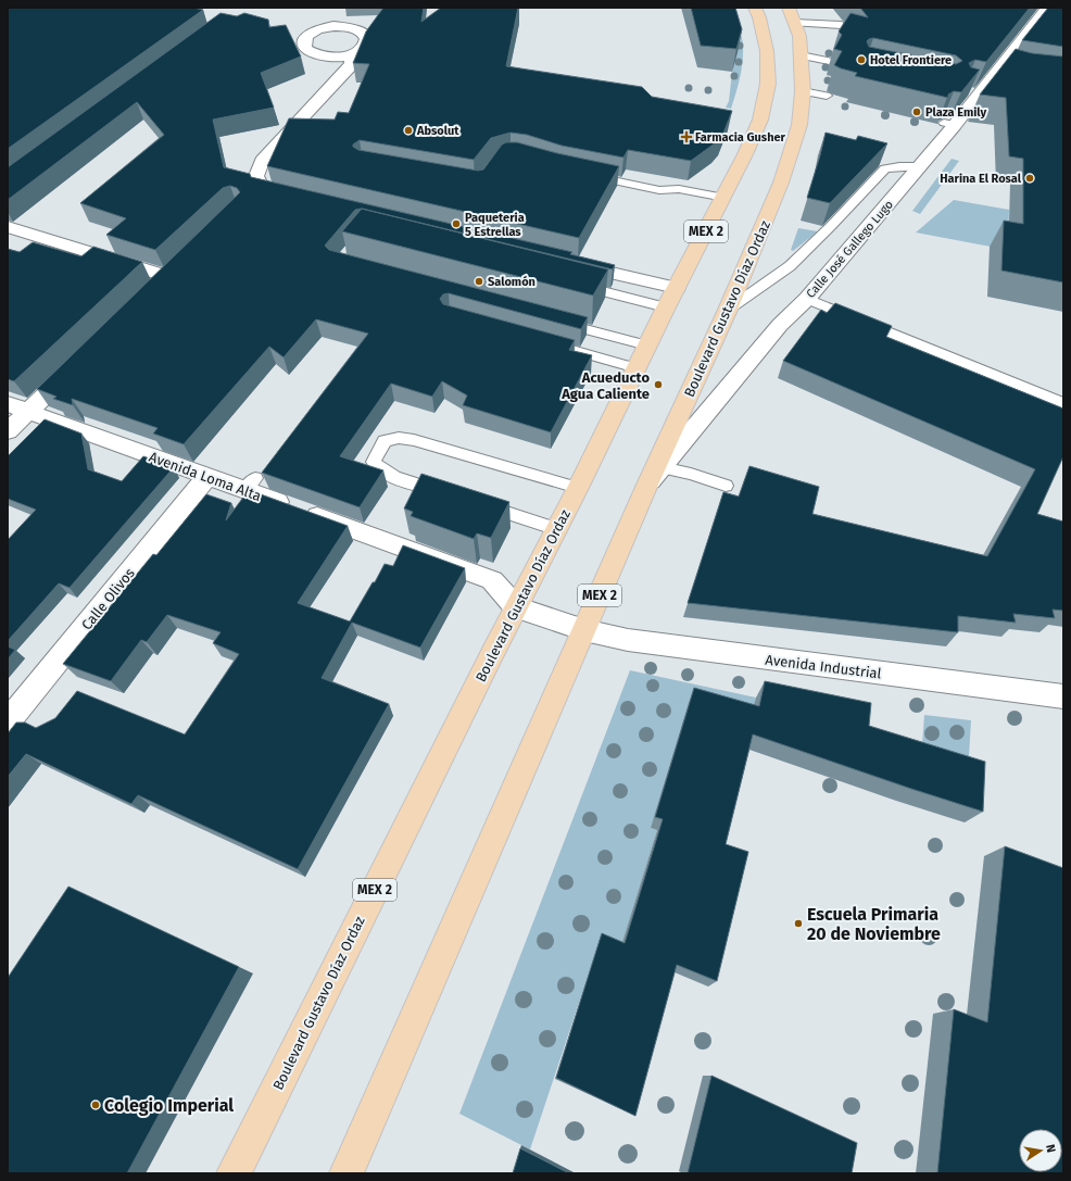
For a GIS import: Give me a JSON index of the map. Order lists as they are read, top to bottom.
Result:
{
  "streets": {
    "main road": ["MEX 2", "Boulevard Gustavo Díaz Ordaz"],
    "street": [
      "Calle José Gallego Lugo",
      "Avenida Loma Alta",
      "Calle Olivos",
      "Avenida Industrial"
    ]
  },
  "crossings": [
    ["Calle José Gallego Lugo", "Boulevard Gustavo Díaz Ordaz"],
    ["Boulevard Gustavo Díaz Ordaz", "Avenida Loma Alta"],
    ["Boulevard Gustavo Díaz Ordaz", "Avenida Industrial"],
    ["Avenida Loma Alta", "Calle Olivos"],
    ["Avenida Loma Alta", "Avenida Industrial"]
  ],
  "places": {
    "other": [
      "Hotel Frontiere",
      "Plaza Emily",
      "Absolut",
      "Harina El Rosal",
      "Paqueteria 5 Estrellas",
      "Salomón",
      "Acueducto Agua Caliente",
      "Escuela Primaria 20 de Noviembre",
      "Colegio Imperial"
    ],
    "health": ["Farmacia Gusher"]
  },
  "north": "right"
}
